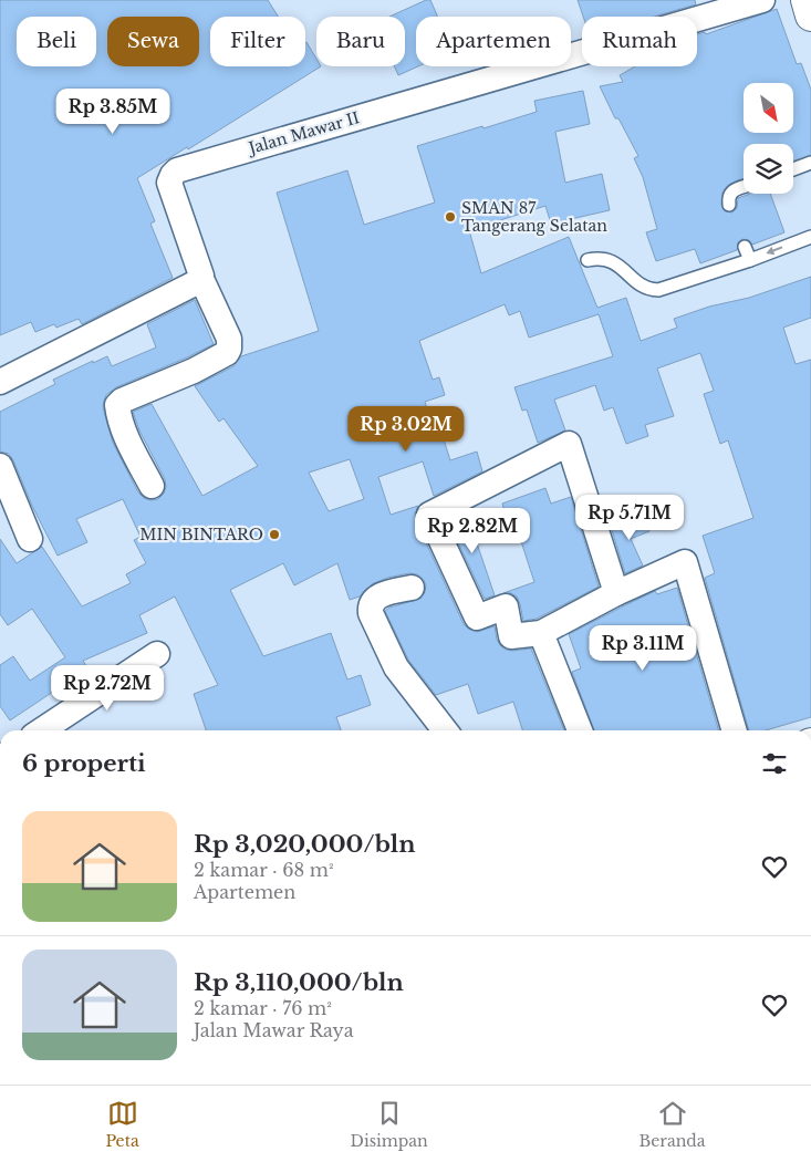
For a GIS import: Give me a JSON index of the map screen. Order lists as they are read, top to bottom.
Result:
{
  "streets": {
    "street": ["Jalan Mawar II"]
  },
  "places": ["SMAN 87 Tangerang Selatan", "MIN BINTARO"],
  "north": "bottom right",
  "page": {
    "chip": [
      "Beli",
      "Sewa",
      "Filter",
      "Baru",
      "Apartemen",
      "Rumah"
    ],
    "price": [
      "Rp 3.85M",
      "Rp 3.02M",
      "Rp 5.71M",
      "Rp 2.82M",
      "Rp 3.11M",
      "Rp 2.72M"
    ],
    "heading": "6 properti",
    "list": [
      {
        "name": "Rp 3,020,000/bln",
        "note": "2 kamar · 68 m² · Apartemen"
      },
      {
        "name": "Rp 3,110,000/bln",
        "note": "2 kamar · 76 m² · Jalan Mawar Raya"
      }
    ],
    "tabs": ["Peta", "Disimpan", "Beranda"]
  }
}
